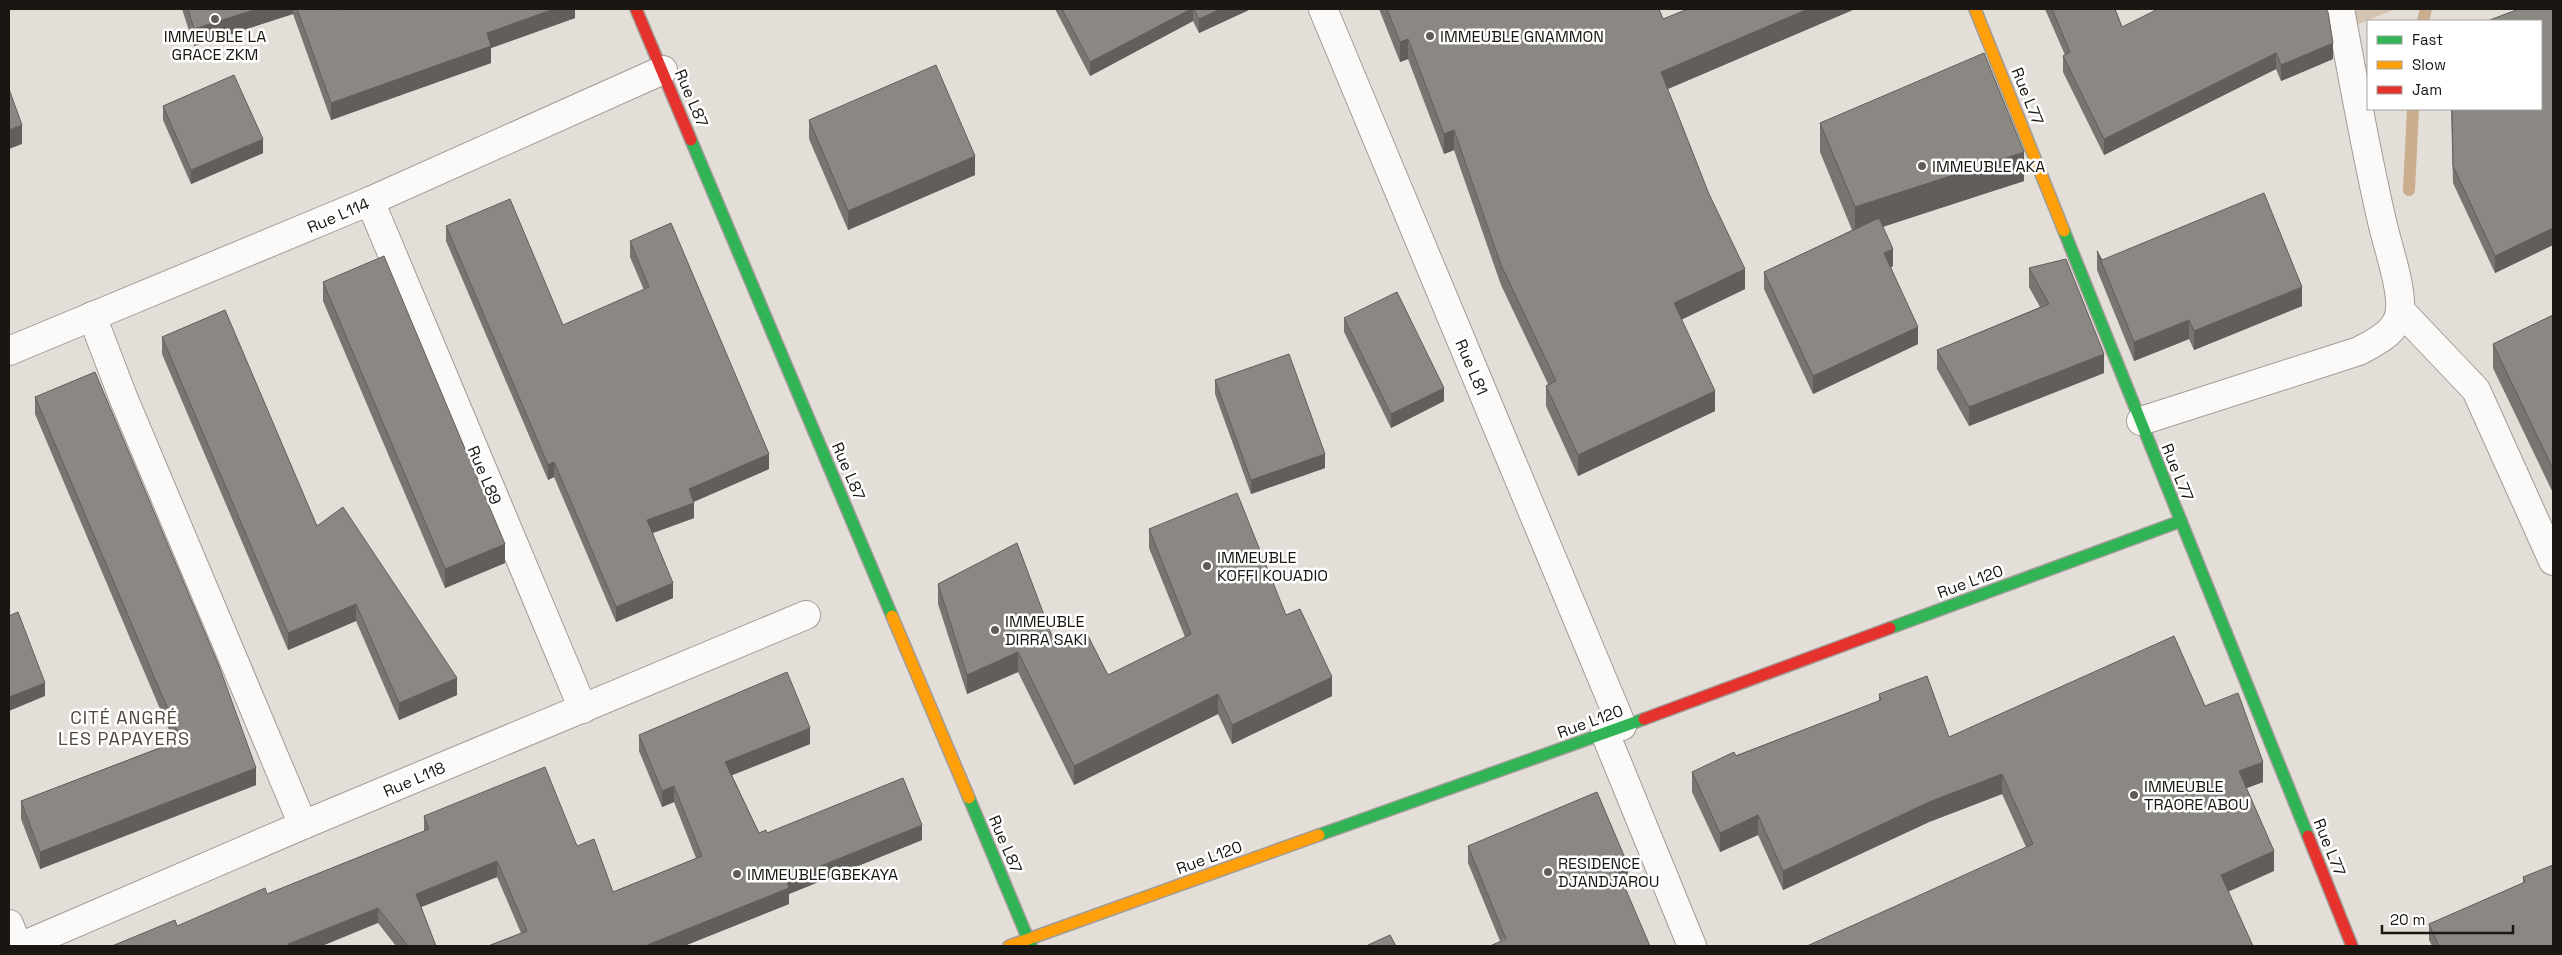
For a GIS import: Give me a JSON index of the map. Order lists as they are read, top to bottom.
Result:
{
  "streets": {
    "street": [
      "Rue L77",
      "Rue L87",
      "Rue L114",
      "Rue L81",
      "Rue L89",
      "Rue L120",
      "Rue L118"
    ]
  },
  "crossings": [
    ["Rue L77", "Rue L120"],
    ["Rue L87", "Rue L114"],
    ["Rue L87", "Rue L120"],
    ["Rue L114", "Rue L89"],
    ["Rue L81", "Rue L120"],
    ["Rue L89", "Rue L118"]
  ],
  "districts": ["CITÉ ANGRÉ LES PAPAYERS"],
  "places": [
    "IMMEUBLE LA GRACE ZKM",
    "IMMEUBLE GNAMMON",
    "IMMEUBLE AKA",
    "IMMEUBLE KOFFI KOUADIO",
    "IMMEUBLE DIRRA SAKI",
    "IMMEUBLE TRAORE ABOU",
    "RESIDENCE DJANDJAROU",
    "IMMEUBLE GBEKAYA"
  ],
  "legend": ["Fast", "Slow", "Jam"],
  "scale_bar": "20 m"
}
